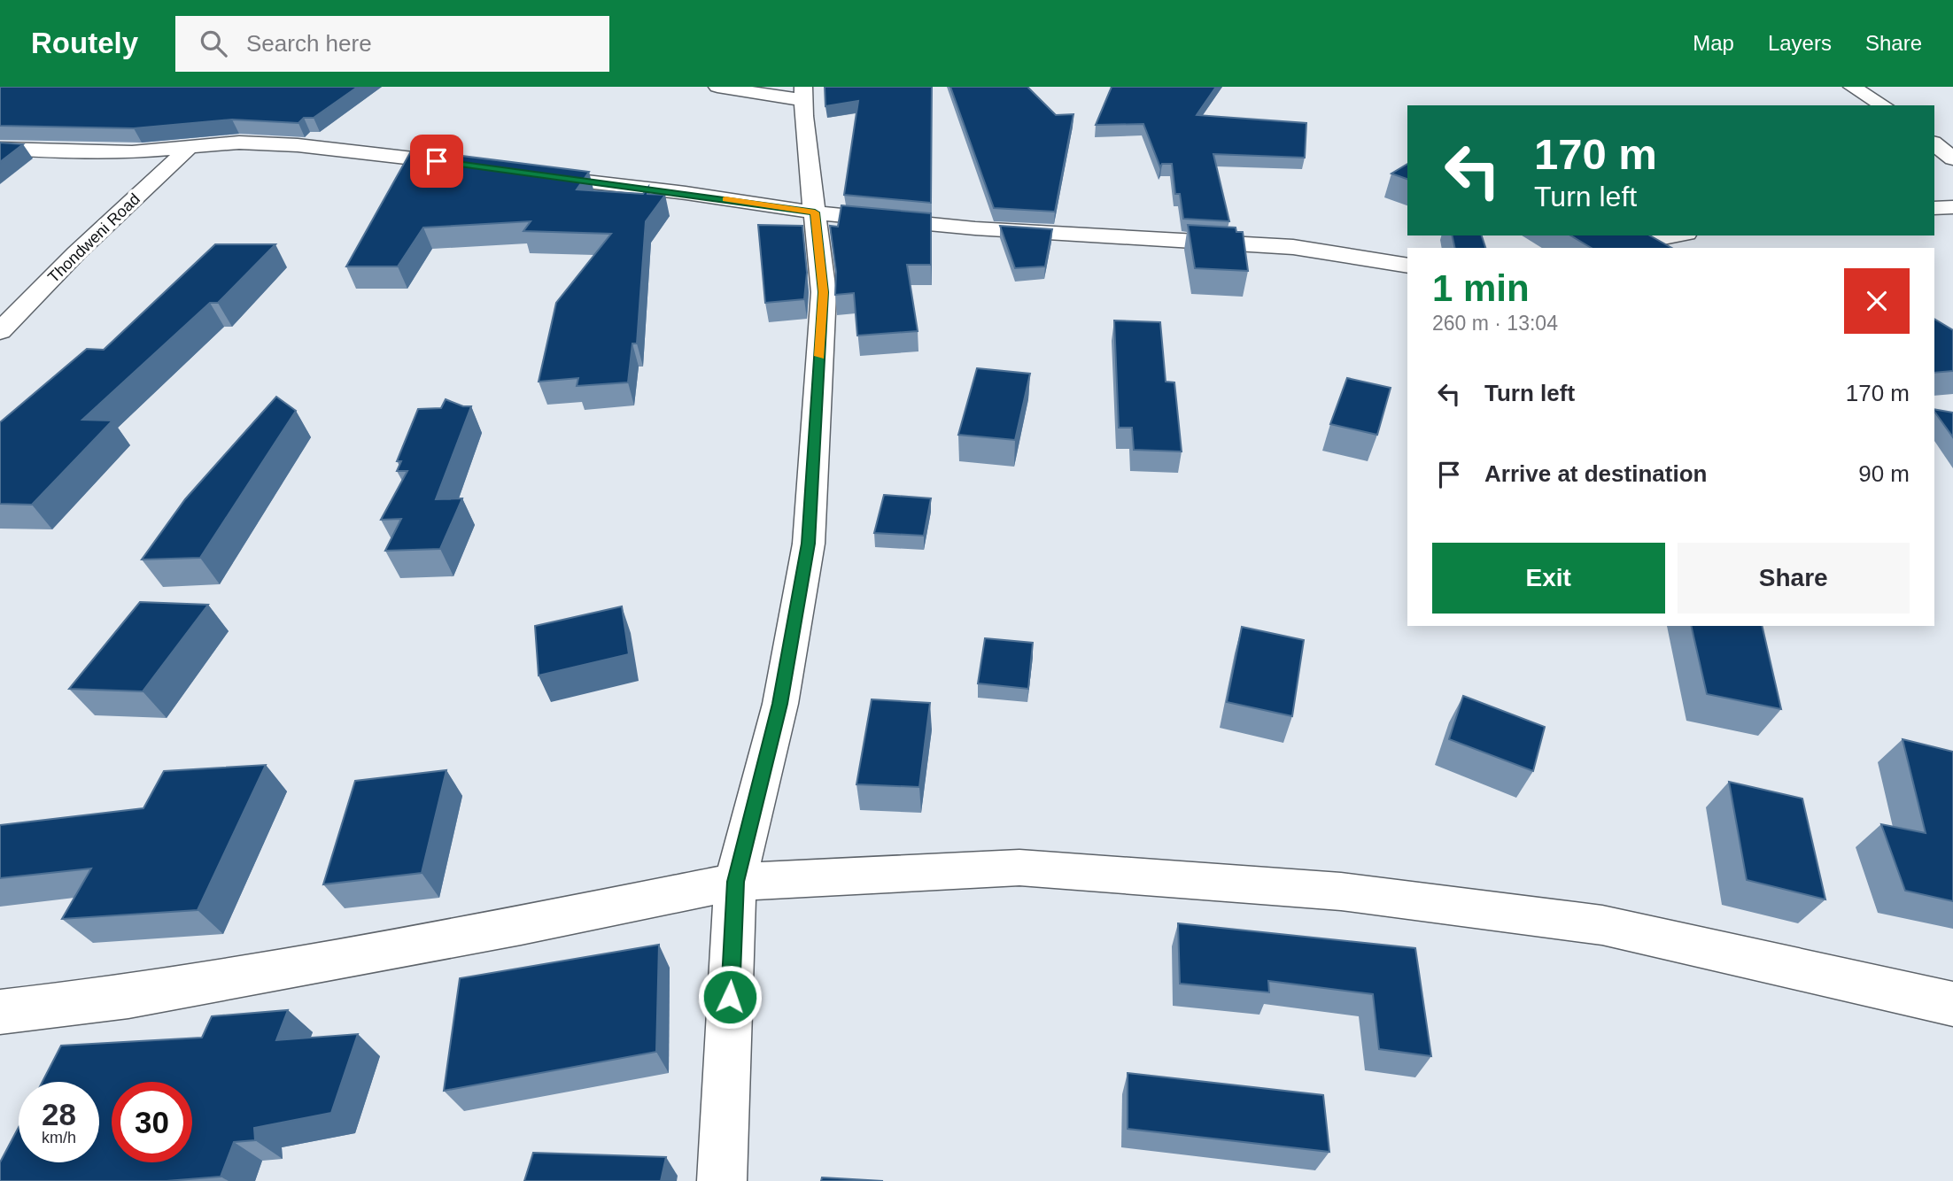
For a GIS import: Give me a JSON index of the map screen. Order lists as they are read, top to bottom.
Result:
{
  "streets": {
    "street": ["Thondweni Road"]
  },
  "page": {
    "header": "Routely",
    "search": "Search here",
    "nav": ["Map", "Layers", "Share"],
    "turn": ["170 m", "Turn left"],
    "heading": ["1 min", "260 m · 13:04"],
    "list": [
      {
        "name": "Turn left",
        "value": "170 m"
      },
      {
        "name": "Arrive at destination",
        "value": "90 m"
      }
    ],
    "buttons": ["Exit", "Share"],
    "speed": "28 km/h",
    "limit": "30"
  }
}
